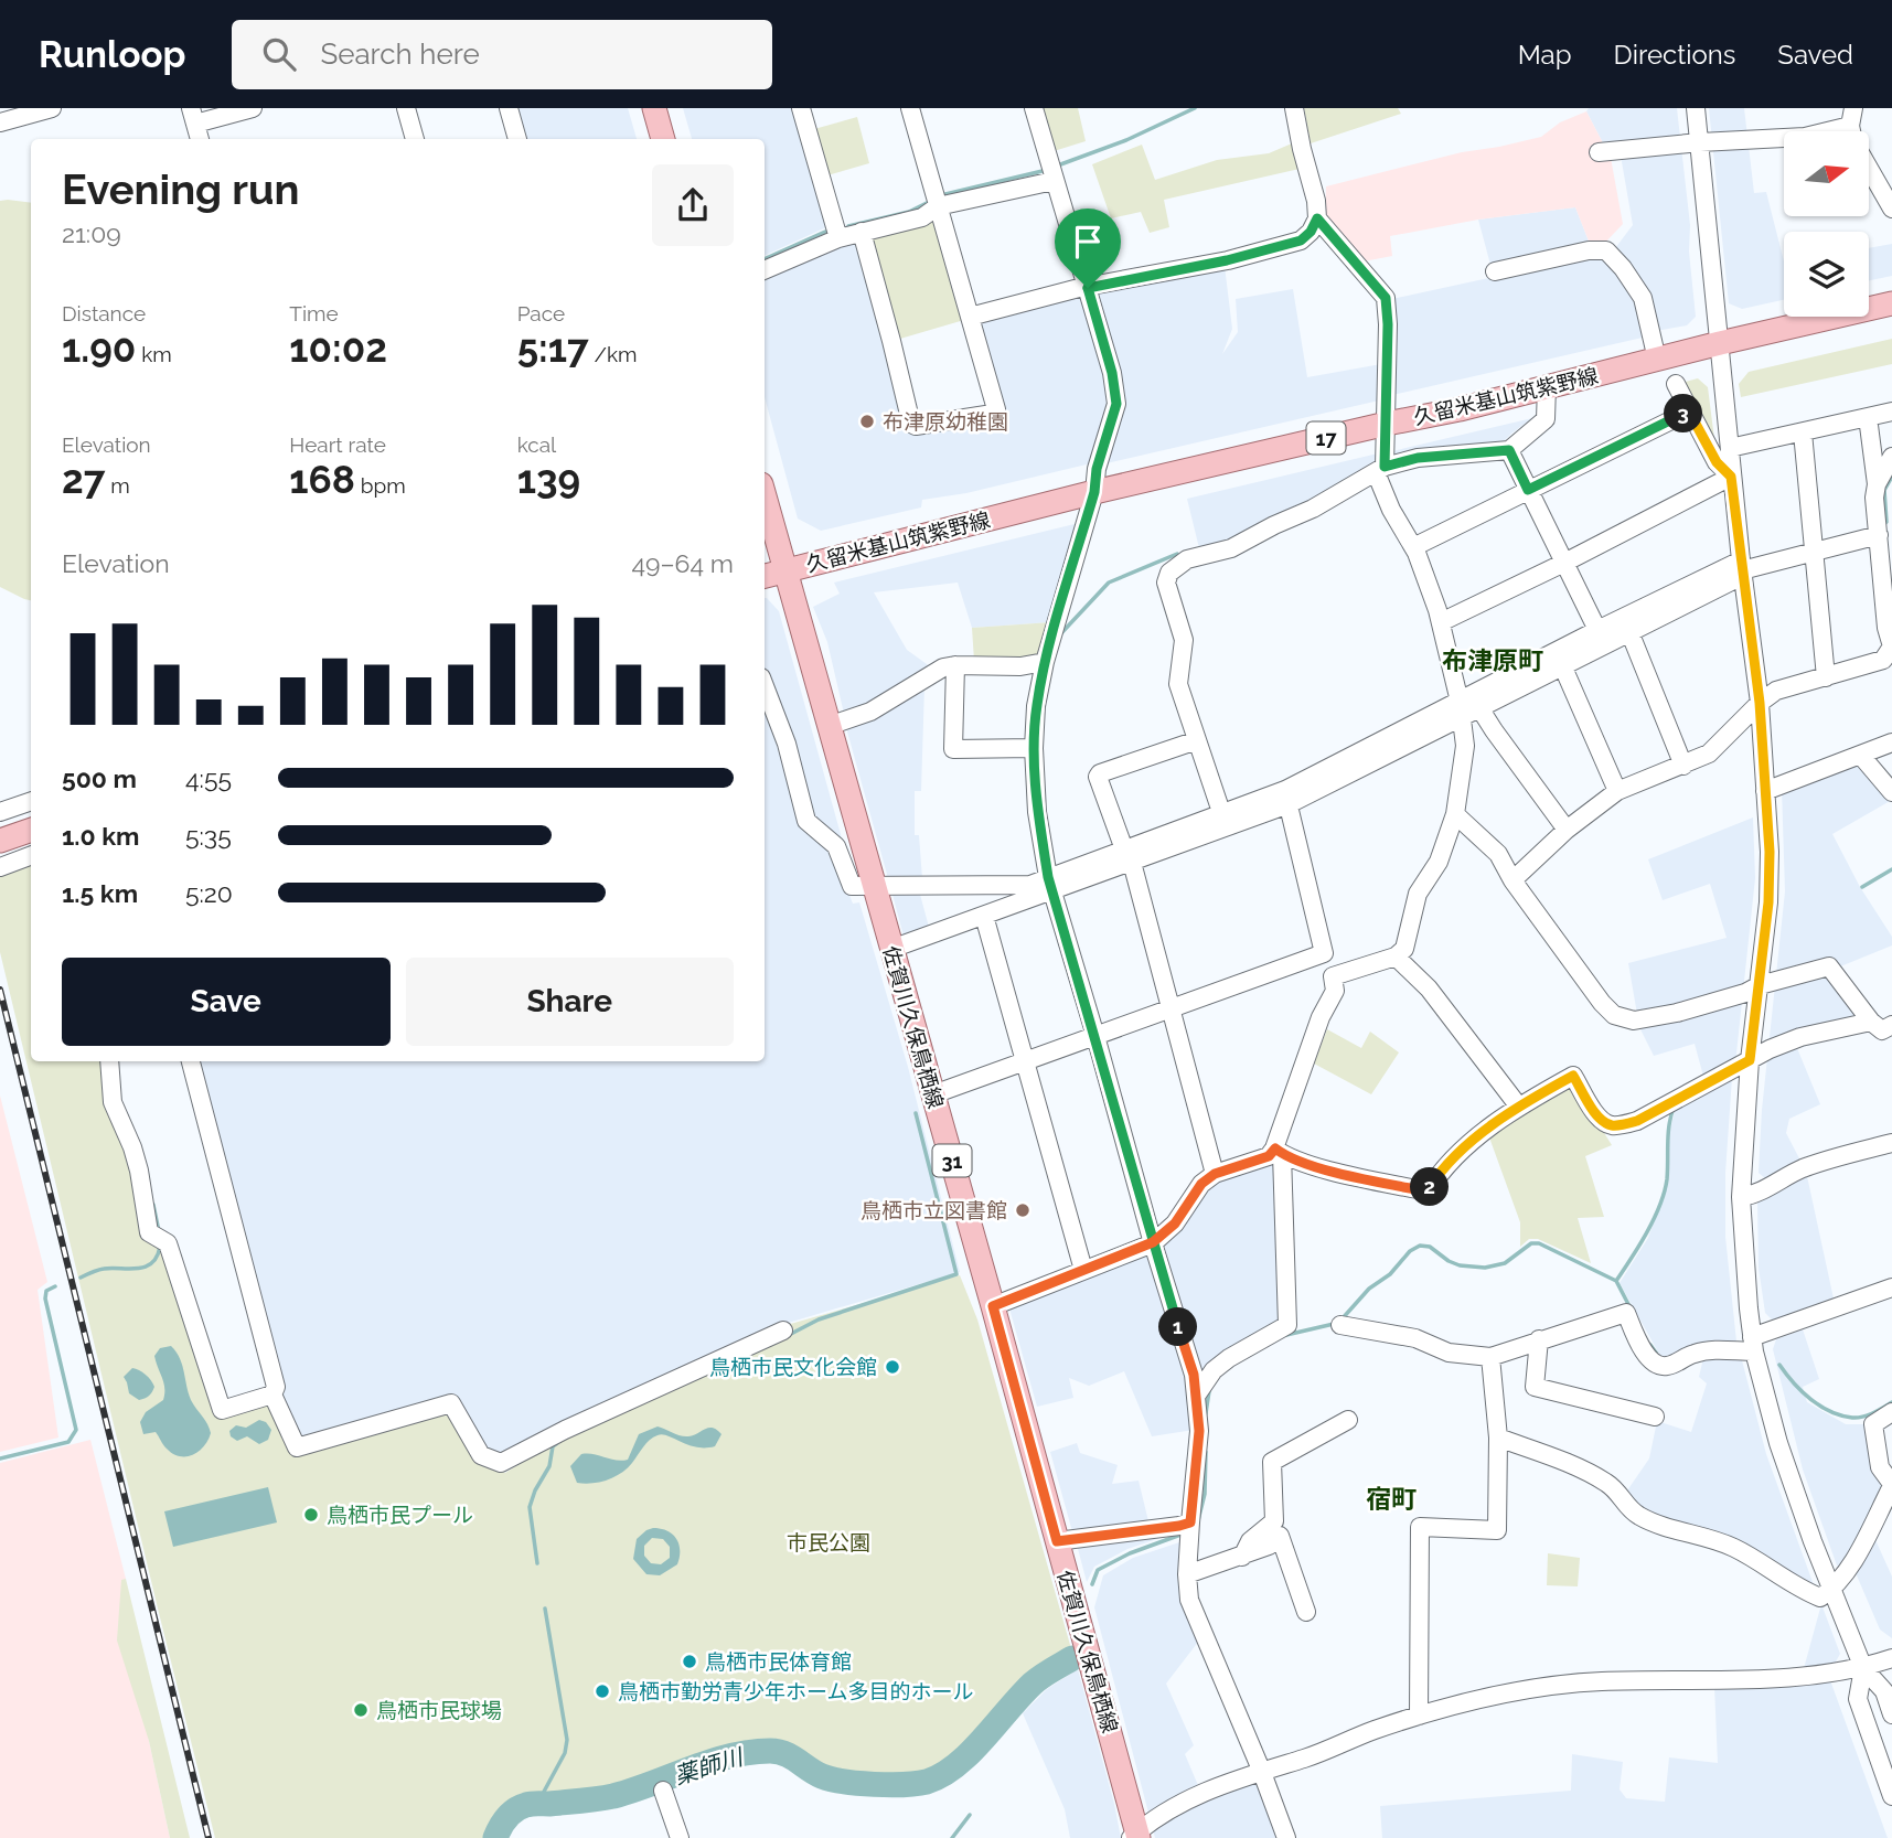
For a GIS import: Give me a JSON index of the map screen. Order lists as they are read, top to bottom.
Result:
{
  "streets": {
    "main road": [
      "久留米基山筑紫野線",
      "17",
      "佐賀川久保鳥栖線",
      "31"
    ]
  },
  "crossings": [
    ["久留米基山筑紫野線", "佐賀川久保鳥栖線"]
  ],
  "districts": ["布津原町", "宿町"],
  "water": ["薬師川"],
  "parks": ["市民公園"],
  "places": [
    "布津原幼稚園",
    "鳥栖市立図書館",
    "鳥栖市民文化会館",
    "鳥栖市民プール",
    "鳥栖市民体育館",
    "鳥栖市勤労青少年ホーム多目的ホール",
    "鳥栖市民球場"
  ],
  "north": "right",
  "page": {
    "header": "Runloop",
    "search": "Search here",
    "nav": ["Map", "Directions", "Saved"],
    "heading": ["Evening run", "21:09"],
    "stats": [
      ["Distance", "1.90 km"],
      ["Time", "10:02"],
      ["Pace", "5:17 /km"],
      ["Elevation", "27 m"],
      ["Heart rate", "168 bpm"],
      ["kcal", "139"]
    ],
    "pins": ["3", "2", "1"],
    "chart": ["Elevation", "49–64 m"],
    "list": [
      {
        "name": "500 m",
        "note": "4:55"
      },
      {
        "name": "1.0 km",
        "note": "5:35"
      },
      {
        "name": "1.5 km",
        "note": "5:20"
      }
    ],
    "buttons": ["Save", "Share"]
  }
}
